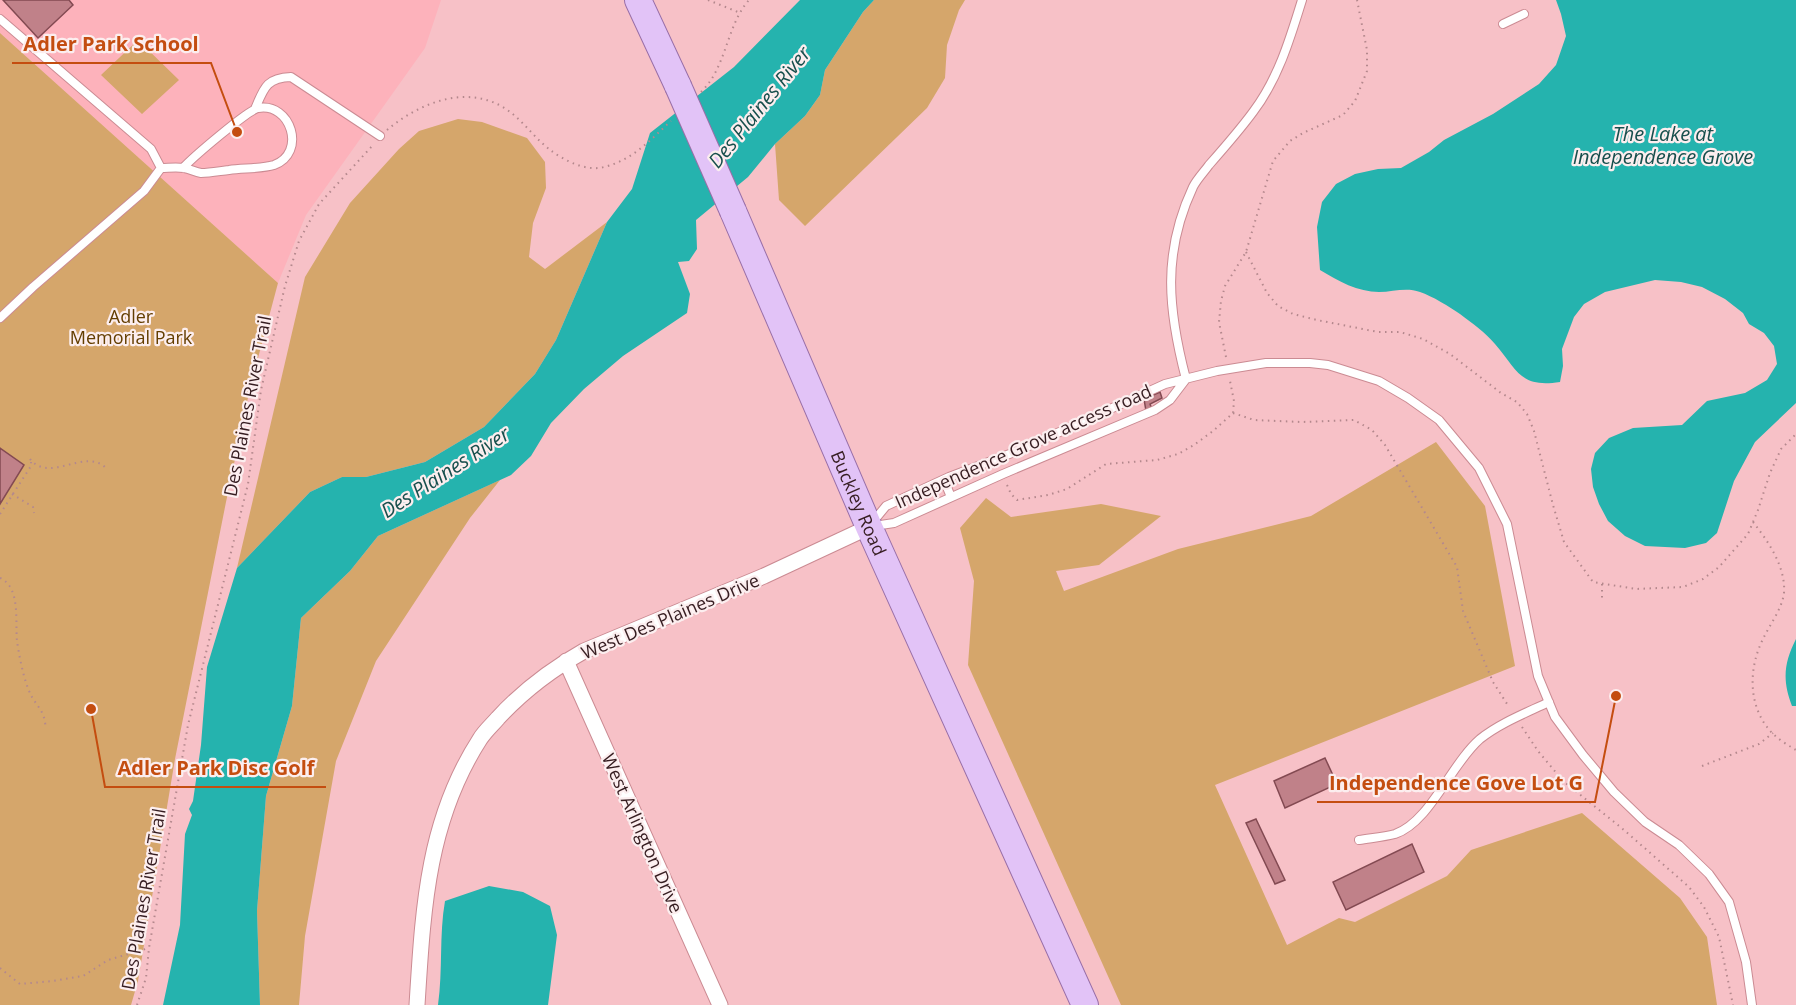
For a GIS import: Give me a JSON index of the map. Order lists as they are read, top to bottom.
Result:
{
  "streets": {
    "main road": ["Buckley Road"],
    "street": ["West Des Plaines Drive", "West Arlington Drive"],
    "lane": ["Independence Grove access road"],
    "path": ["Des Plaines River Trail"]
  },
  "crossings": [
    ["Independence Grove access road", "Buckley Road"],
    ["Independence Grove access road", "West Des Plaines Drive"],
    ["Buckley Road", "West Des Plaines Drive"],
    ["West Des Plaines Drive", "West Arlington Drive"]
  ],
  "water": ["Des Plaines River", "The Lake at Independence Grove"],
  "parks": ["Adler Memorial Park"],
  "places": ["Adler Park School", "Independence Gove Lot G", "Adler Park Disc Golf"]
}
